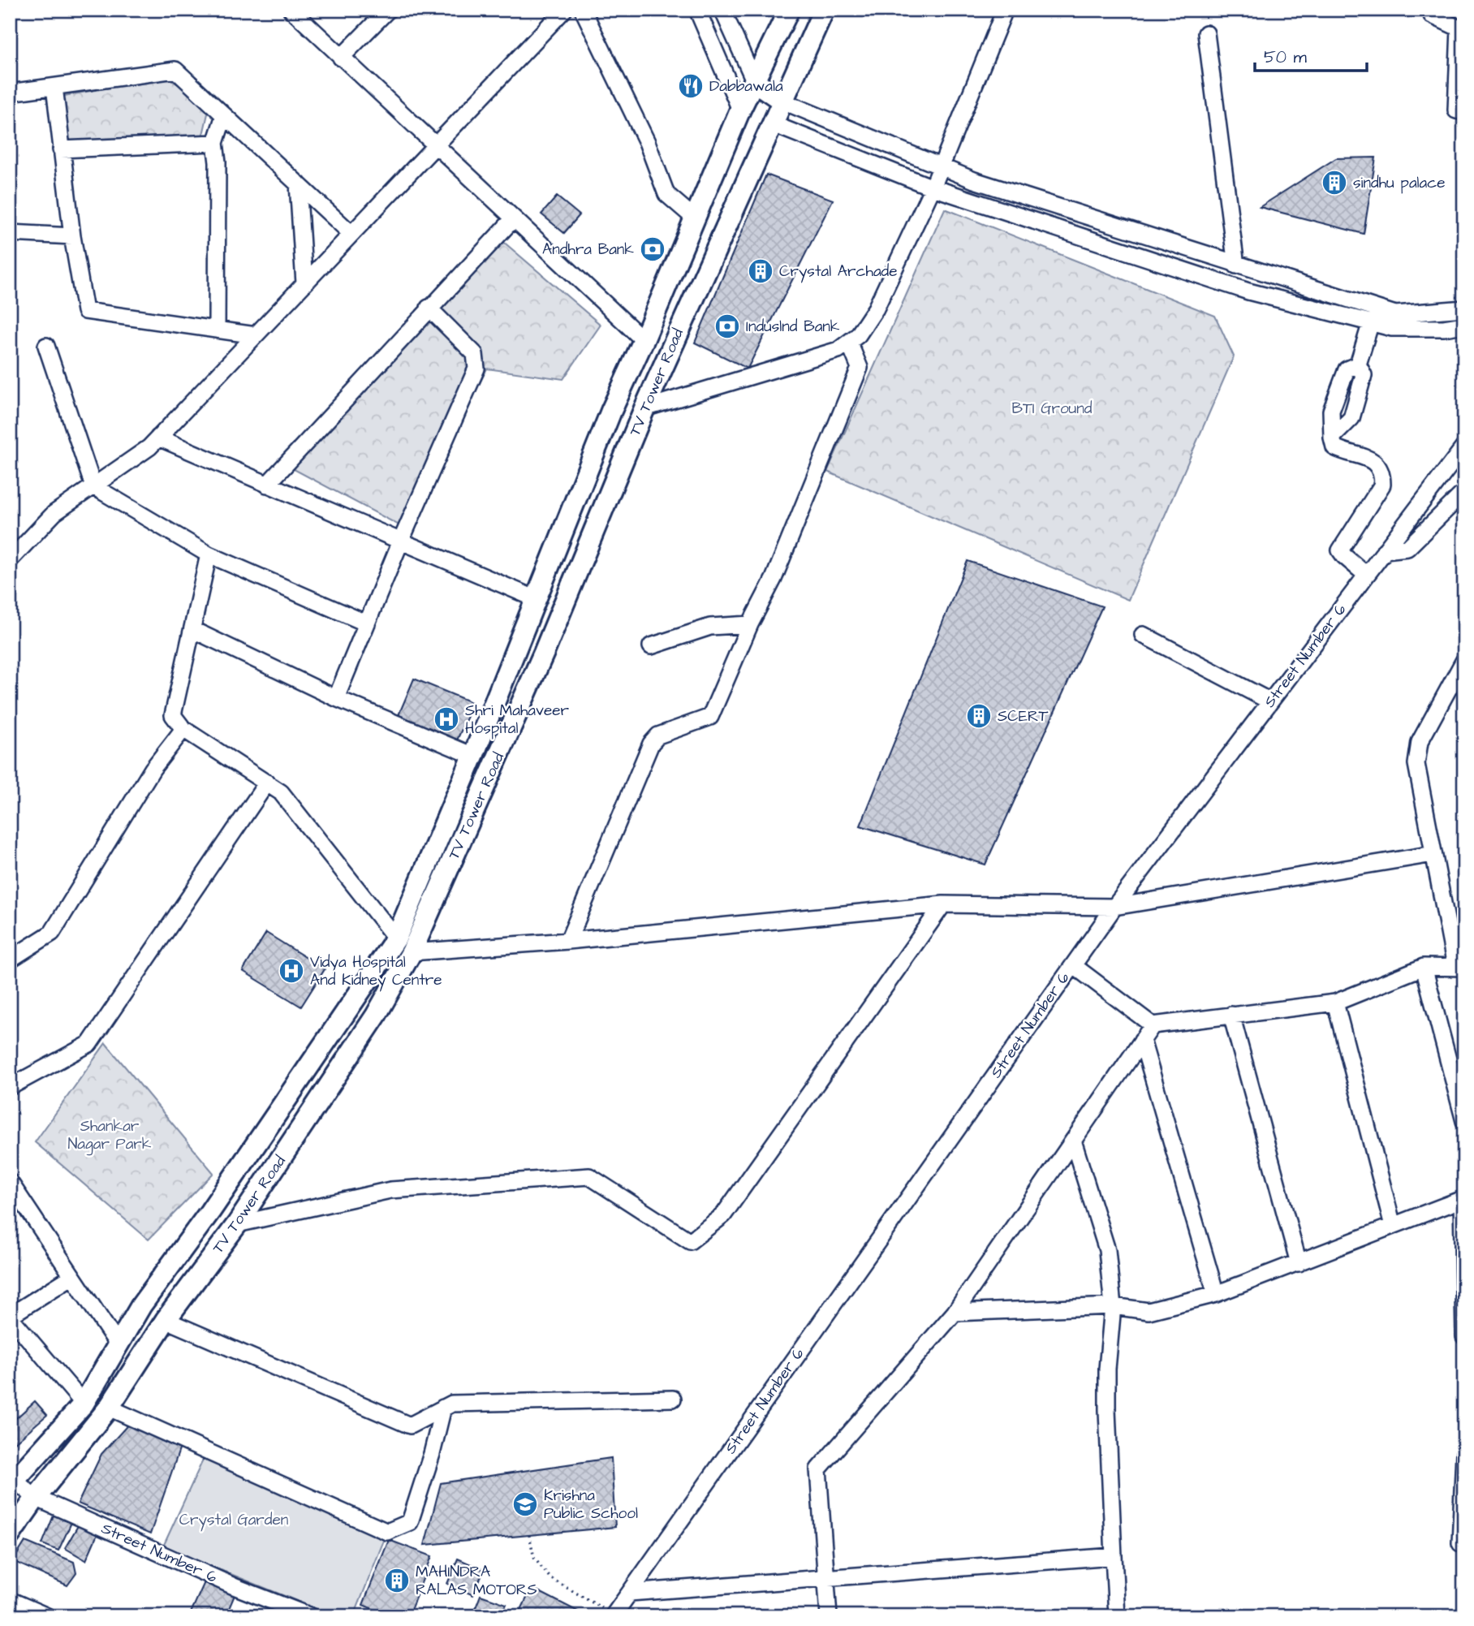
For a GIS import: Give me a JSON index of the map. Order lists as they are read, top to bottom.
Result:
{
  "streets": {
    "main road": ["TV Tower Road"],
    "street": ["Street Number 6"]
  },
  "crossings": [
    ["TV Tower Road", "Street Number 6"]
  ],
  "parks": ["BTI Ground", "Shankar Nagar Park", "Crystal Garden"],
  "places": {
    "restaurant": ["Dabbawala"],
    "building": [
      "sindhu palace",
      "Crystal Archade",
      "SCERT",
      "MAHINDRA RALAS MOTORS"
    ],
    "bank": ["Andhra Bank", "Induslnd Bank"],
    "hospital": ["Shri Mahaveer Hospital", "Vidya Hospital And Kidney Centre"],
    "school or university": ["Krishna Public School"]
  },
  "scale_bar": "50 m"
}
